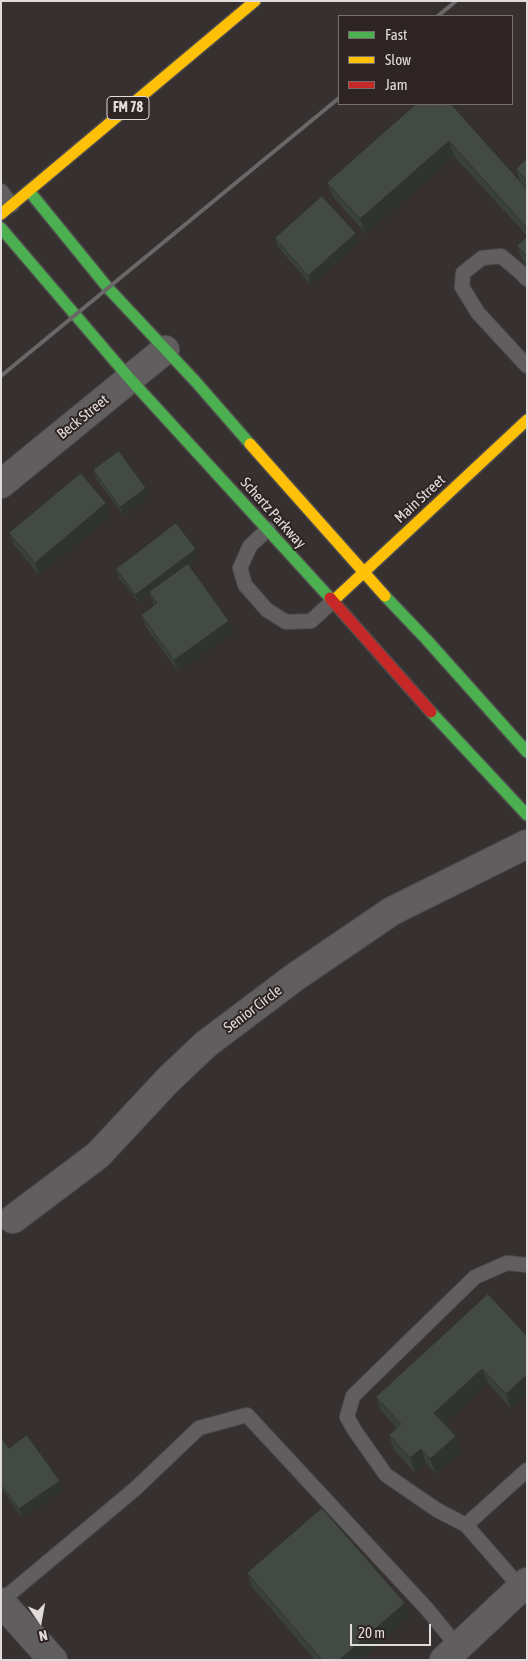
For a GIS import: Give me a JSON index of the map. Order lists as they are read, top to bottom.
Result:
{
  "streets": {
    "main road": ["FM 78", "Main Street", "Schertz Parkway"],
    "street": ["Beck Street", "Senior Circle"]
  },
  "crossings": [
    ["FM 78", "Schertz Parkway"],
    ["Beck Street", "Schertz Parkway"],
    ["Main Street", "Schertz Parkway"]
  ],
  "legend": ["Fast", "Slow", "Jam"],
  "scale_bar": "20 m",
  "north": "bottom"
}
